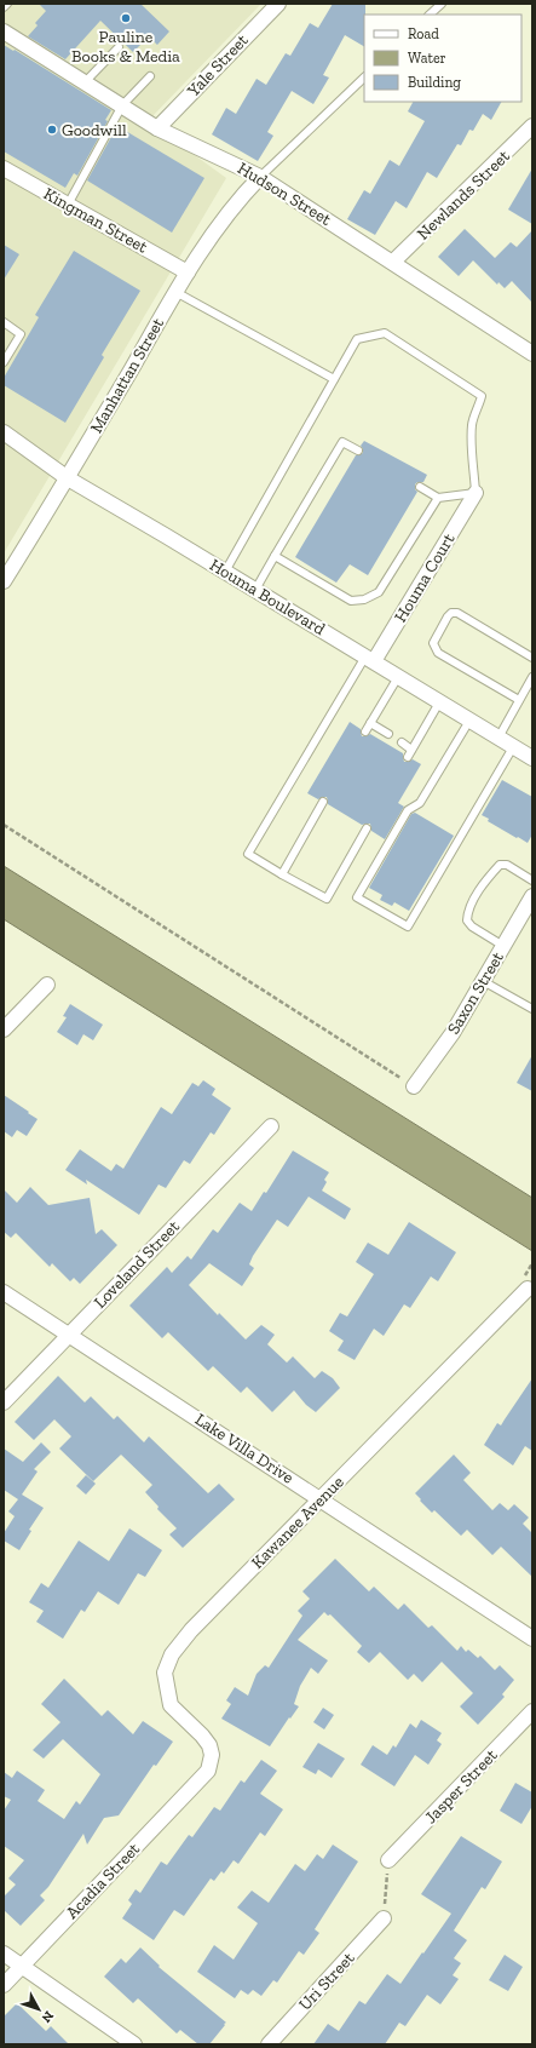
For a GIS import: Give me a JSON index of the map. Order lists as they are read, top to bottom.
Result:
{
  "streets": {
    "street": [
      "Yale Street",
      "Hudson Street",
      "Newlands Street",
      "Kingman Street",
      "Manhattan Street",
      "Houma Court",
      "Houma Boulevard",
      "Saxon Street",
      "Loveland Street",
      "Lake Villa Drive",
      "Kawanee Avenue",
      "Jasper Street",
      "Acadia Street",
      "Uri Street"
    ]
  },
  "crossings": [
    ["Yale Street", "Hudson Street"],
    ["Hudson Street", "Newlands Street"],
    ["Hudson Street", "Manhattan Street"],
    ["Kingman Street", "Manhattan Street"],
    ["Manhattan Street", "Houma Boulevard"],
    ["Houma Court", "Houma Boulevard"],
    ["Loveland Street", "Lake Villa Drive"],
    ["Lake Villa Drive", "Kawanee Avenue"],
    ["Kawanee Avenue", "Acadia Street"]
  ],
  "places": ["Pauline Books & Media", "Goodwill"],
  "legend": ["Road", "Water", "Building"],
  "north": "bottom right"
}
